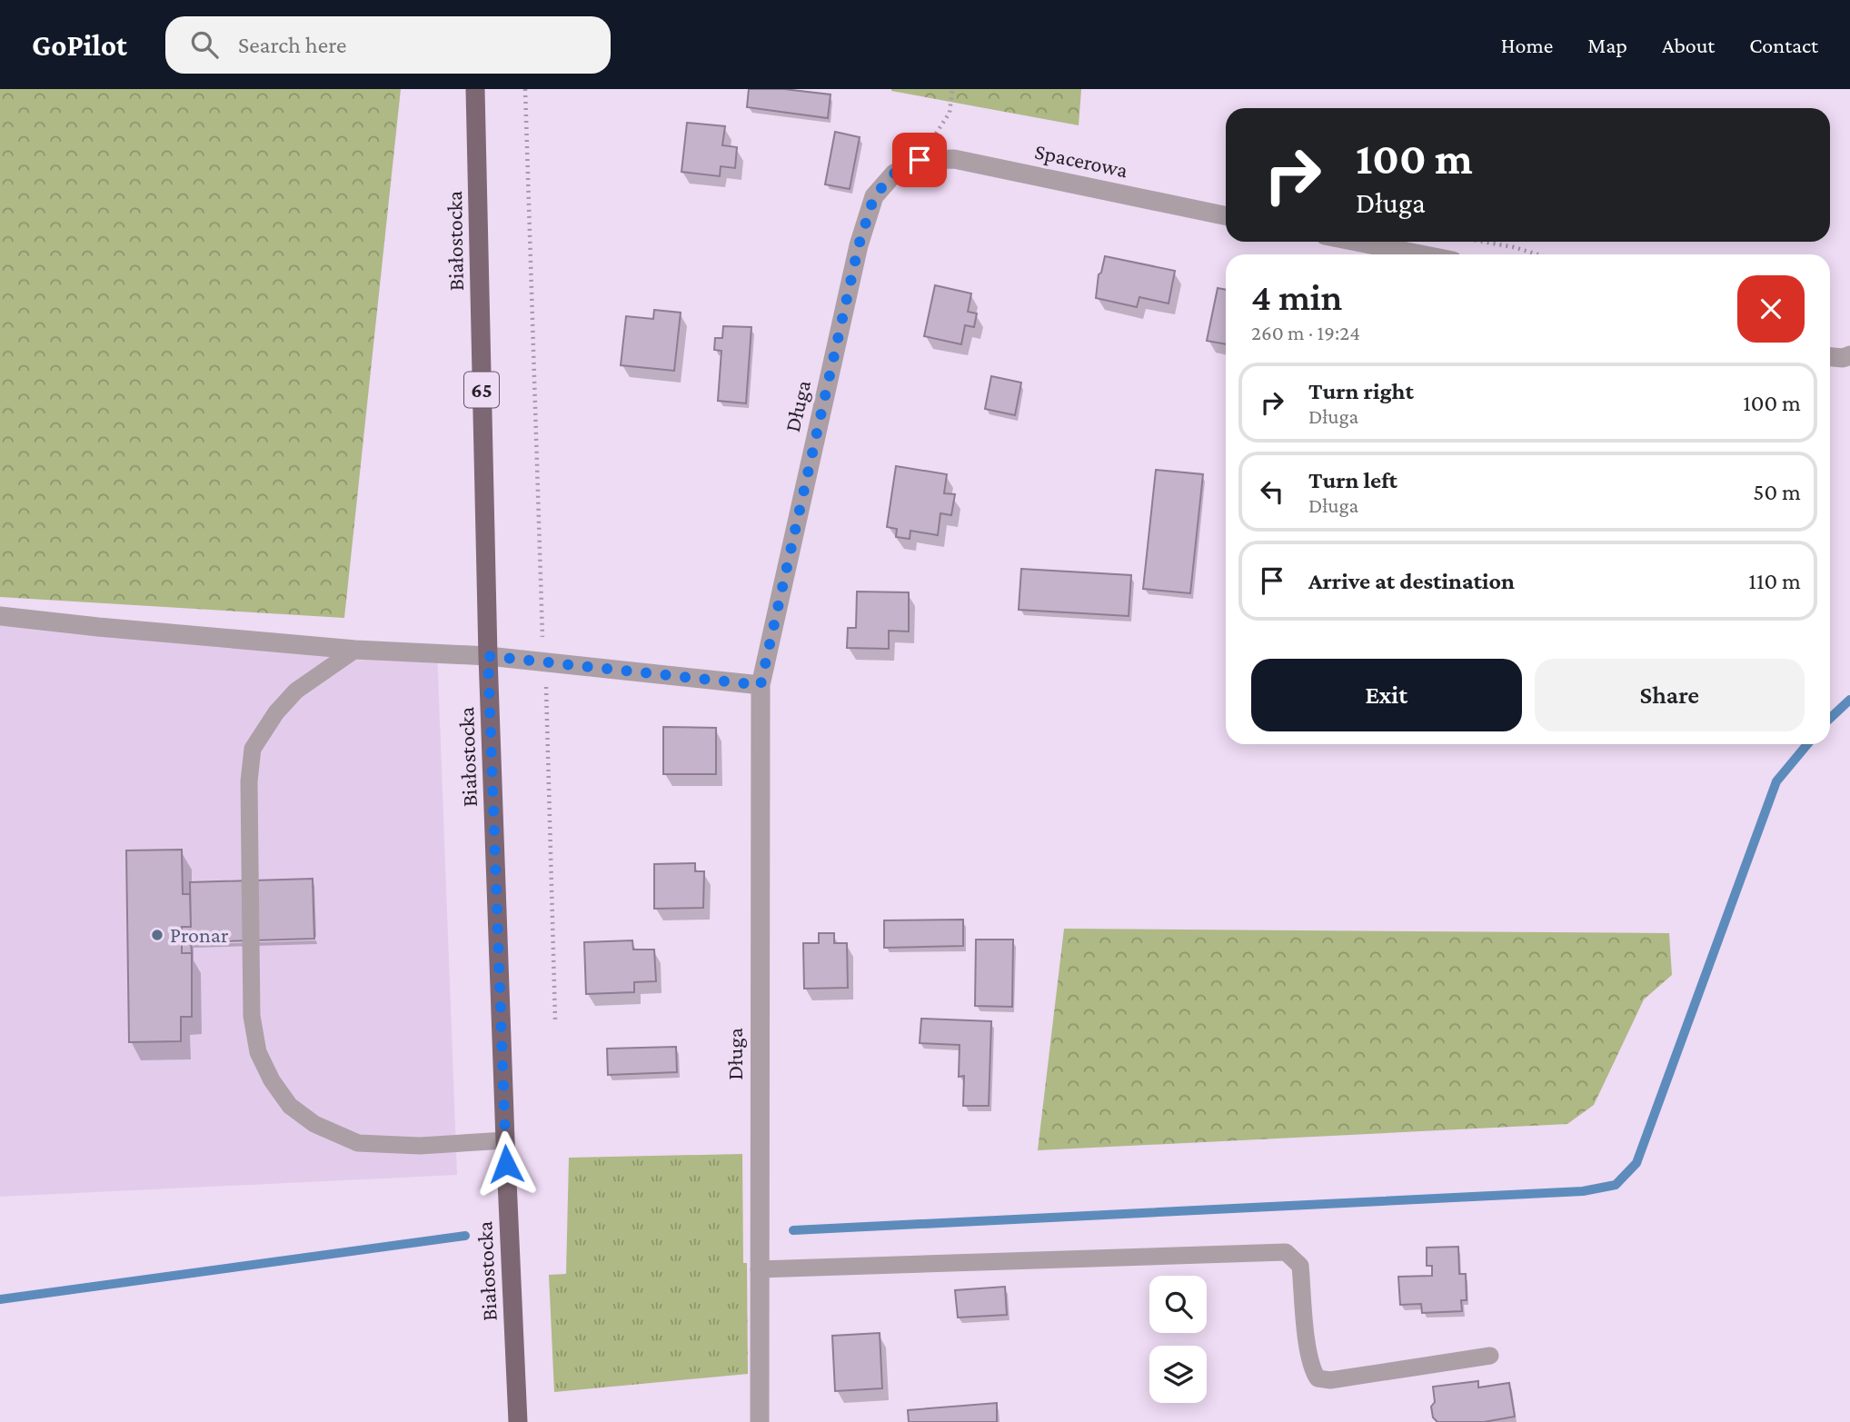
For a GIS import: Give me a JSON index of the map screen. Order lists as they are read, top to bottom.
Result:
{
  "streets": {
    "main road": ["Białostocka", "65"],
    "street": ["Spacerowa", "Długa"]
  },
  "crossings": [
    ["Spacerowa", "Długa"]
  ],
  "places": ["Pronar"],
  "page": {
    "header": "GoPilot",
    "search": "Search here",
    "nav": [
      "Home",
      "Map",
      "About",
      "Contact"
    ],
    "turn": ["100 m", "Długa"],
    "heading": ["4 min", "260 m · 19:24"],
    "list": [
      {
        "name": "Turn right",
        "note": "Długa",
        "value": "100 m"
      },
      {
        "name": "Turn left",
        "note": "Długa",
        "value": "50 m"
      },
      {
        "name": "Arrive at destination",
        "value": "110 m"
      }
    ],
    "buttons": ["Exit", "Share"]
  }
}
